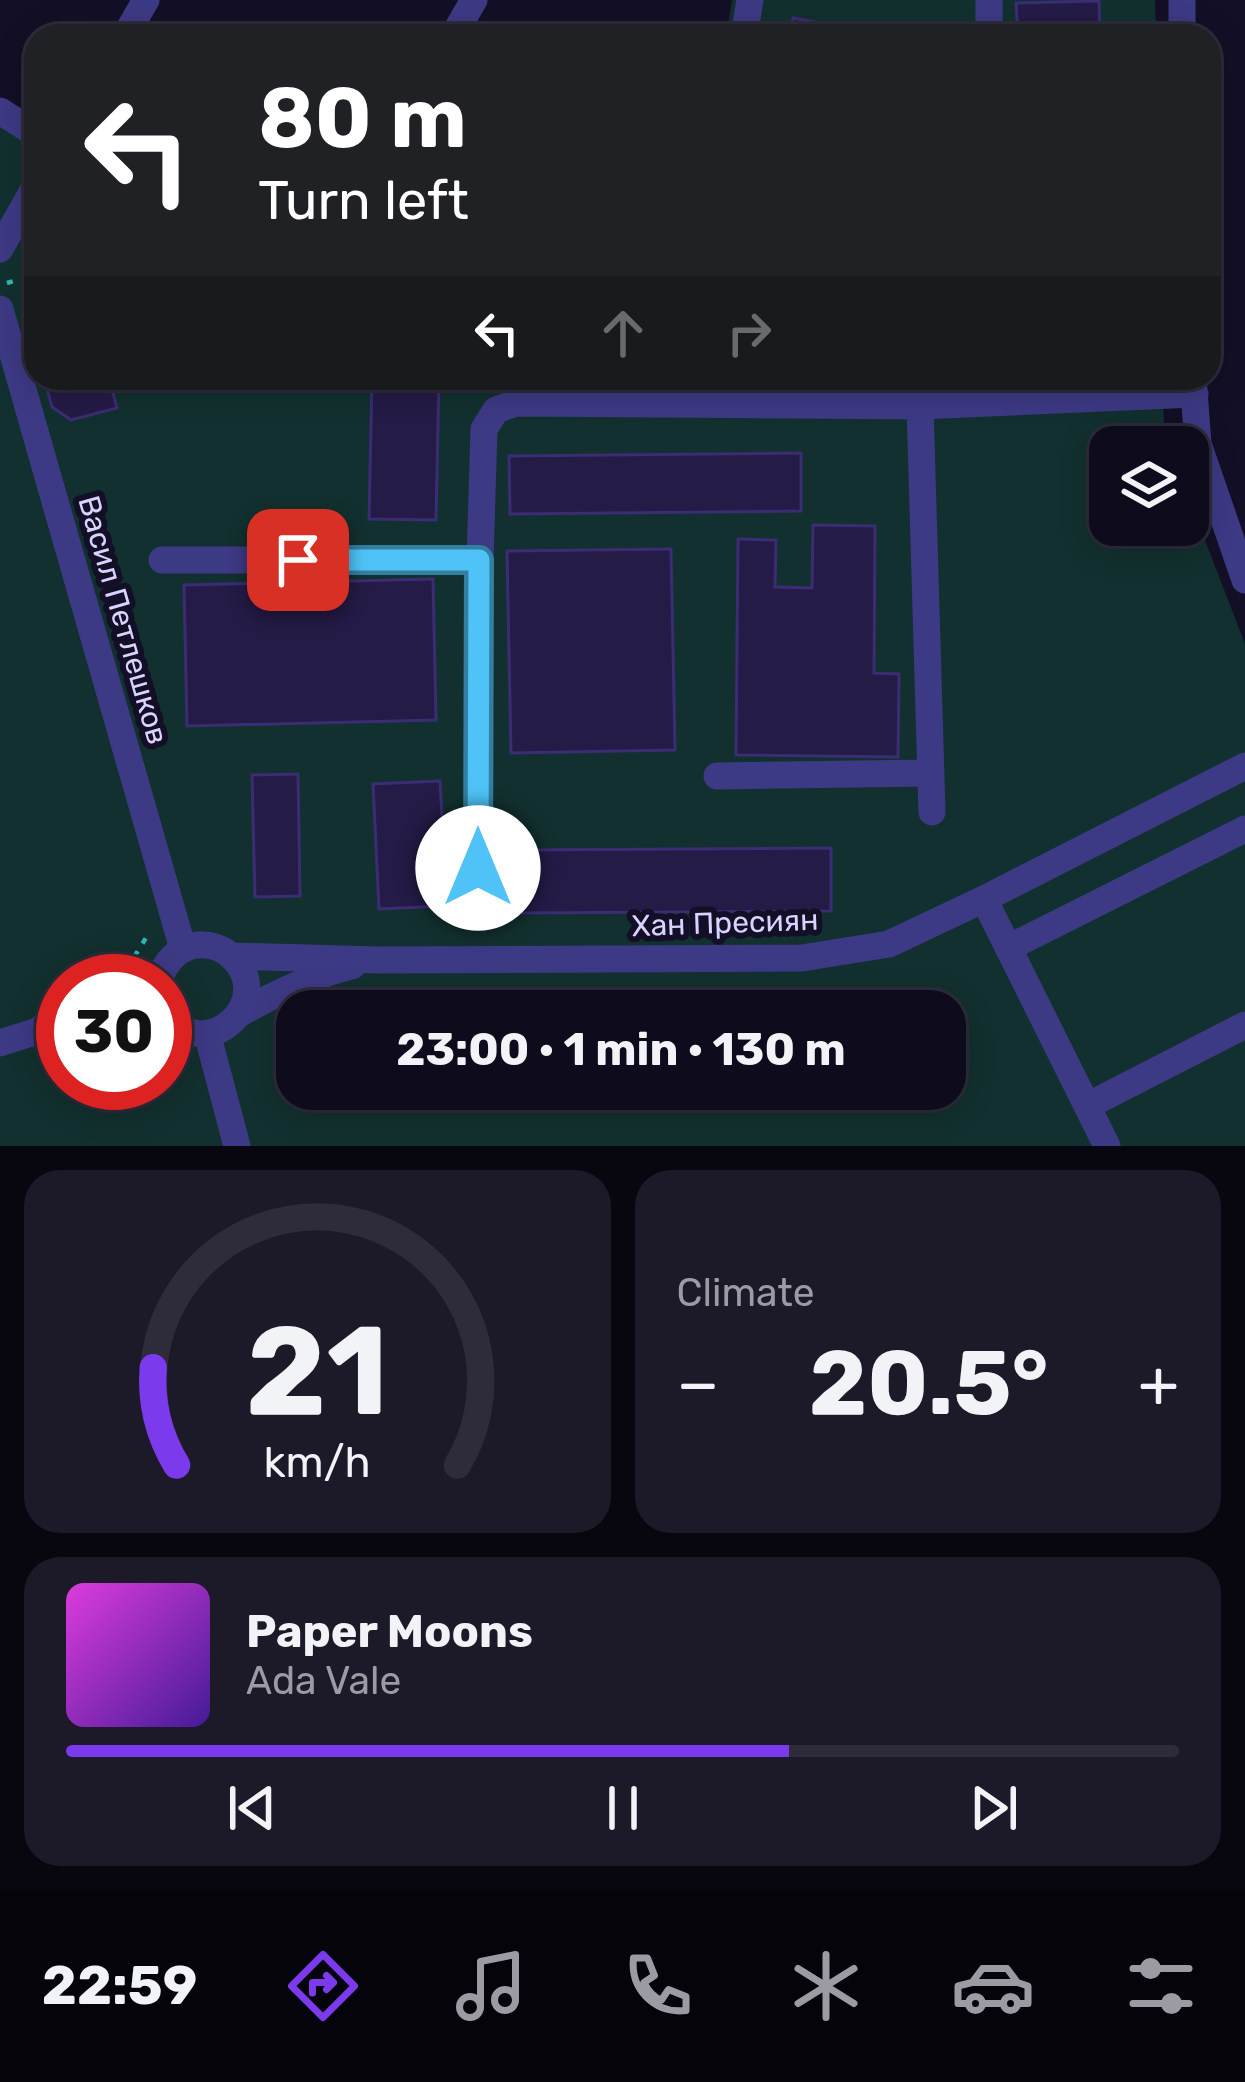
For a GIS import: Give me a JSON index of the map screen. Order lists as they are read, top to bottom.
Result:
{
  "streets": {
    "street": ["Васил Петлешков", "Хан Пресиян"]
  },
  "crossings": [
    ["Васил Петлешков", "Хан Пресиян"]
  ],
  "page": {
    "turn": ["80 m", "Turn left"],
    "limit": "30",
    "trip": "23:00 · 1 min · 130 m",
    "tile": "Climate",
    "heat": ["−", "20.5°", "+"],
    "song": ["Paper Moons", "Ada Vale"],
    "tabs": "22:59",
    "gauge": ["21", "km/h"]
  }
}
